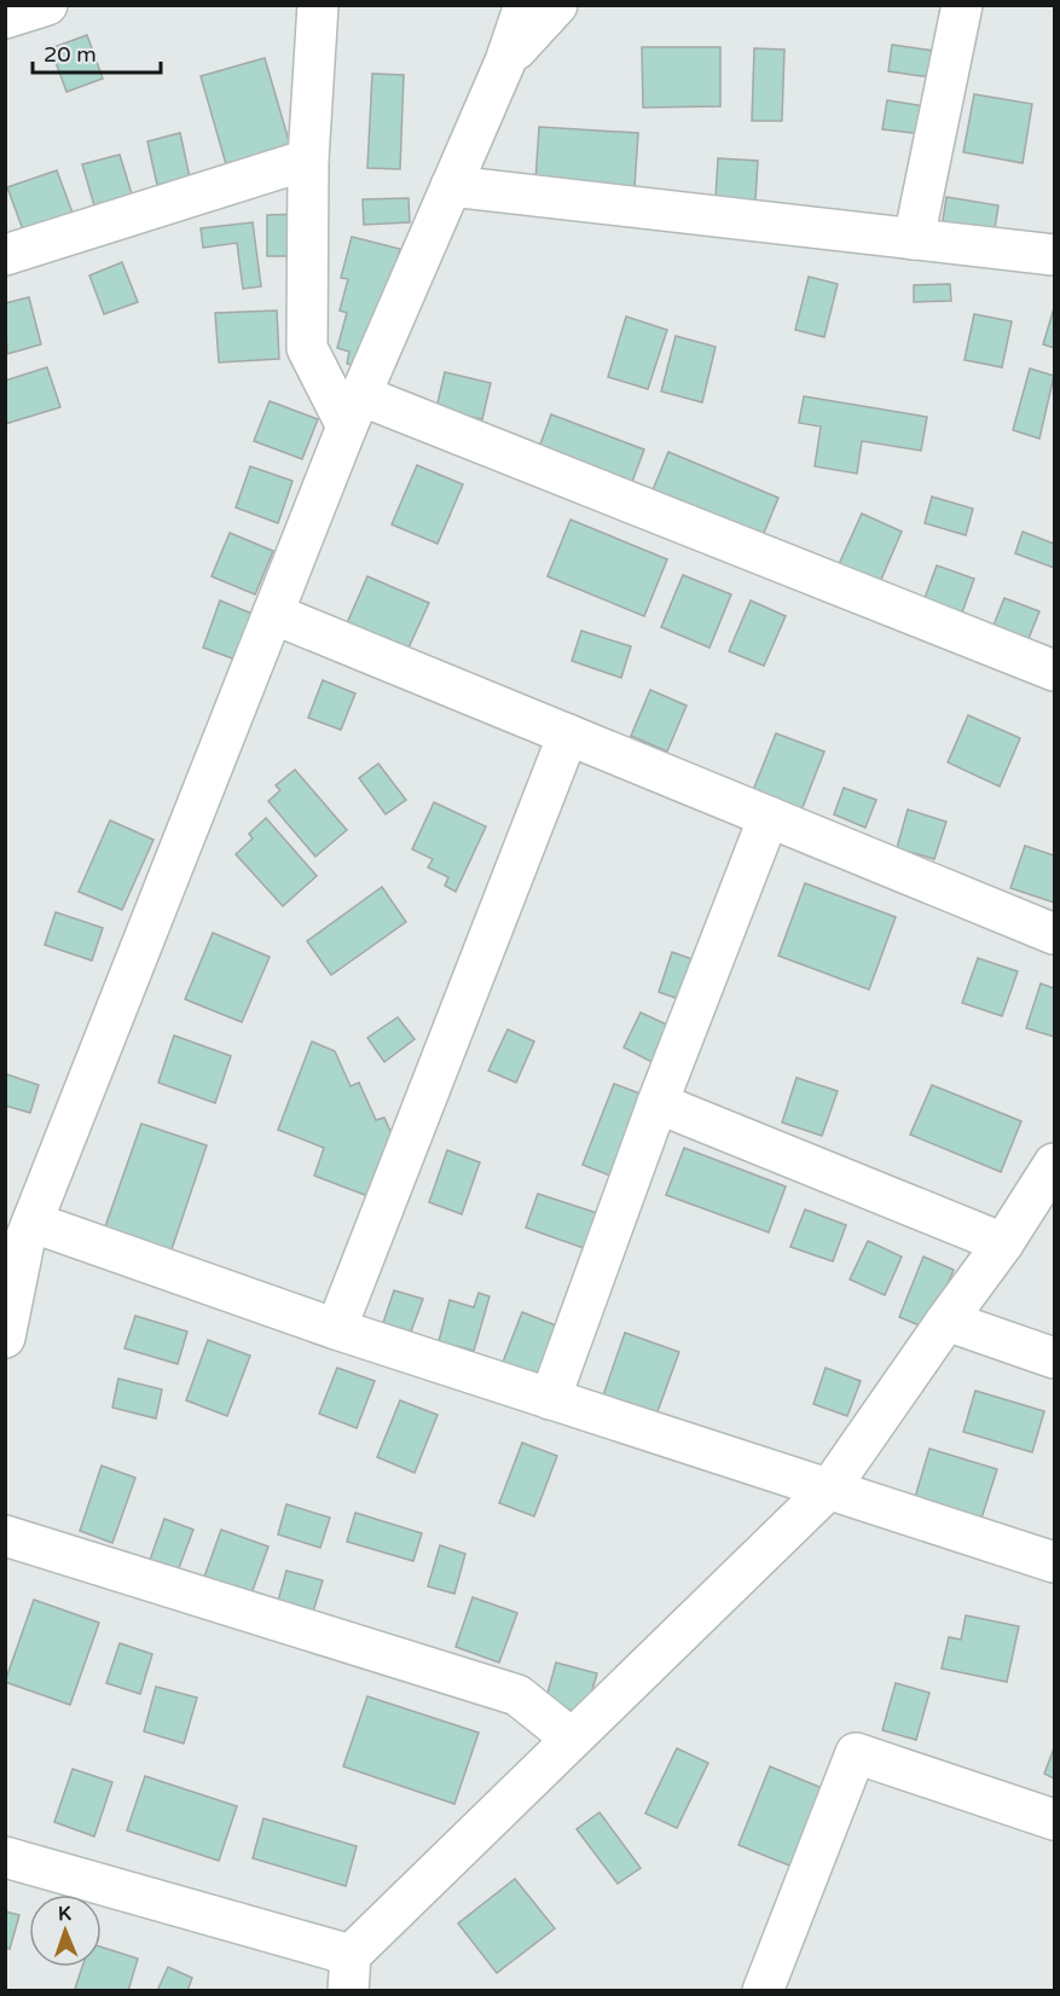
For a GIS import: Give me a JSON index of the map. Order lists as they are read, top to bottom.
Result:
{
  "scale_bar": "20 m",
  "north": "top"
}
